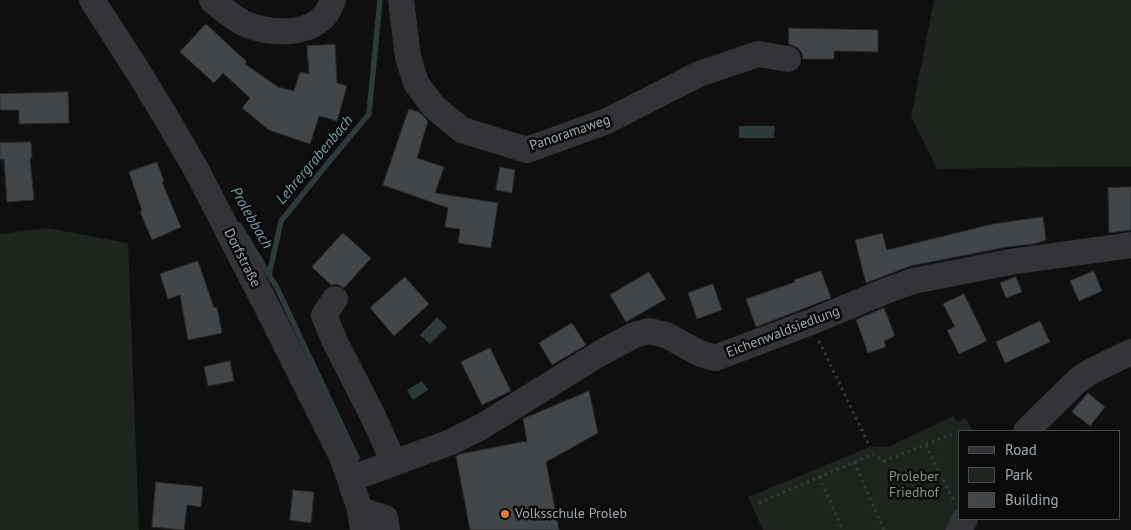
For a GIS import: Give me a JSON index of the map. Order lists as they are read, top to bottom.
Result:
{
  "streets": {
    "street": ["Panoramaweg", "Dorfstraße", "Eichenwaldsiedlung"]
  },
  "crossings": [
    ["Dorfstraße", "Eichenwaldsiedlung"]
  ],
  "water": ["Lehrergrabenbach", "Prolebbach"],
  "parks": ["Proleber Friedhof"],
  "places": ["Volksschule Proleb"],
  "legend": ["Road", "Park", "Building"]
}
